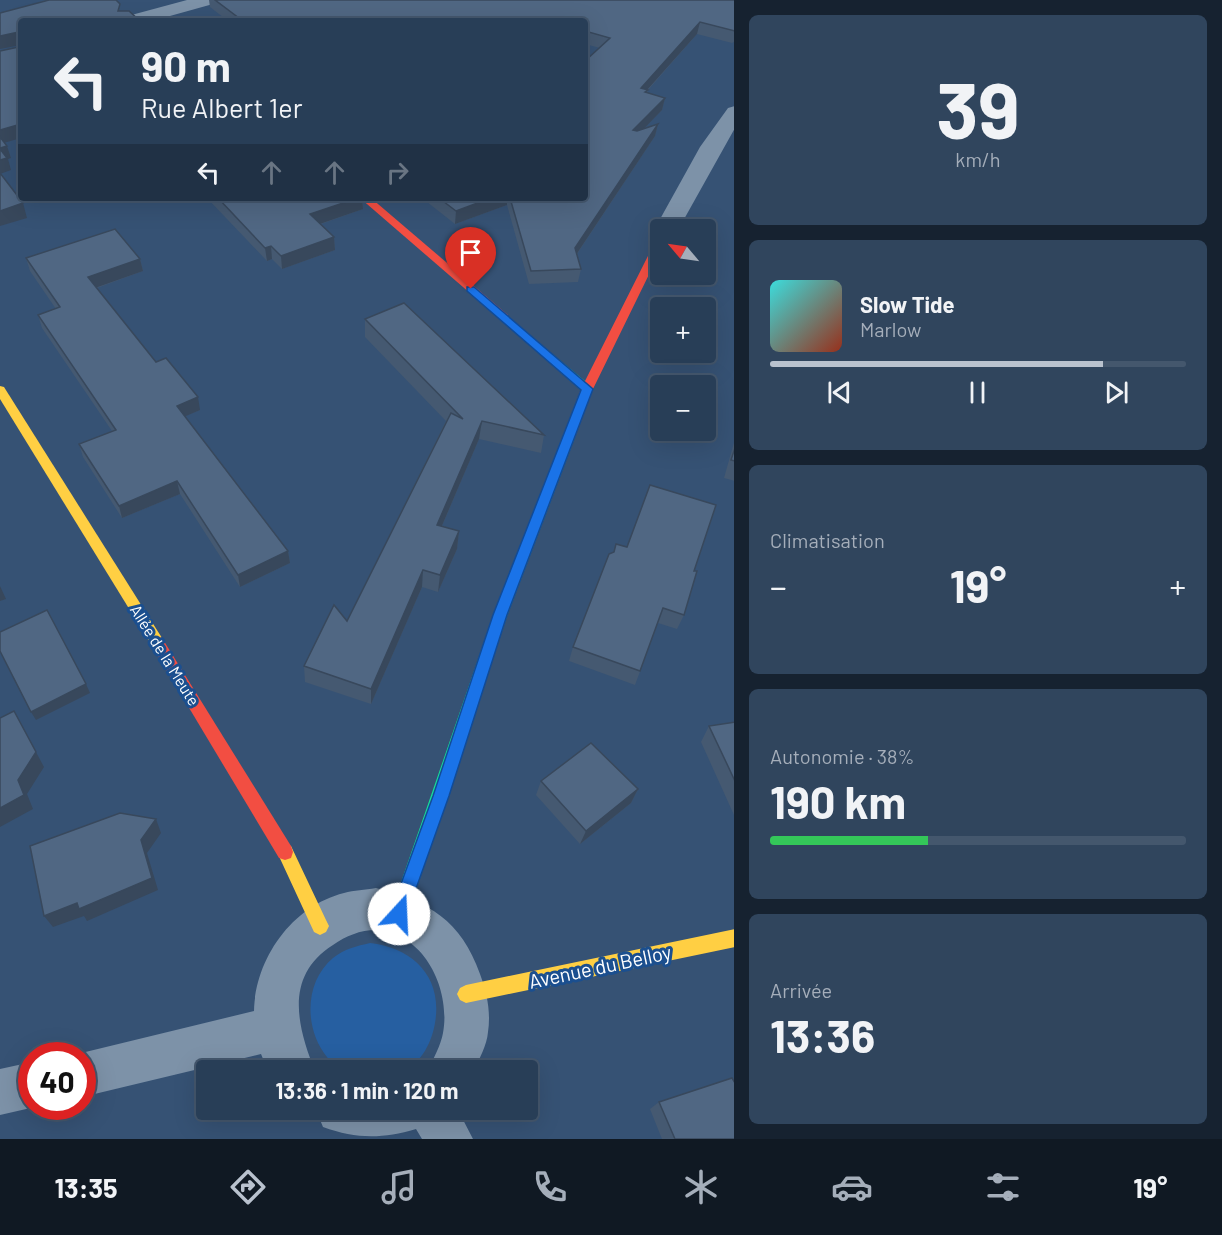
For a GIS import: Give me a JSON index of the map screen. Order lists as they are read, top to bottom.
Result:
{
  "streets": {
    "street": ["Allée de la Meute", "Avenue du Belloy"]
  },
  "north": "top left",
  "page": {
    "tile": [
      ["39", "km/h"],
      "Climatisation",
      ["Autonomie · 38%", "190 km"],
      ["Arrivée", "13:36"]
    ],
    "turn": ["90 m", "Rue Albert 1er"],
    "map_buttons": ["+", "−"],
    "song": ["Slow Tide", "Marlow"],
    "heat": ["−", "19°", "+"],
    "limit": "40",
    "trip": "13:36 · 1 min · 120 m",
    "tabs": ["13:35", "19°"]
  }
}
